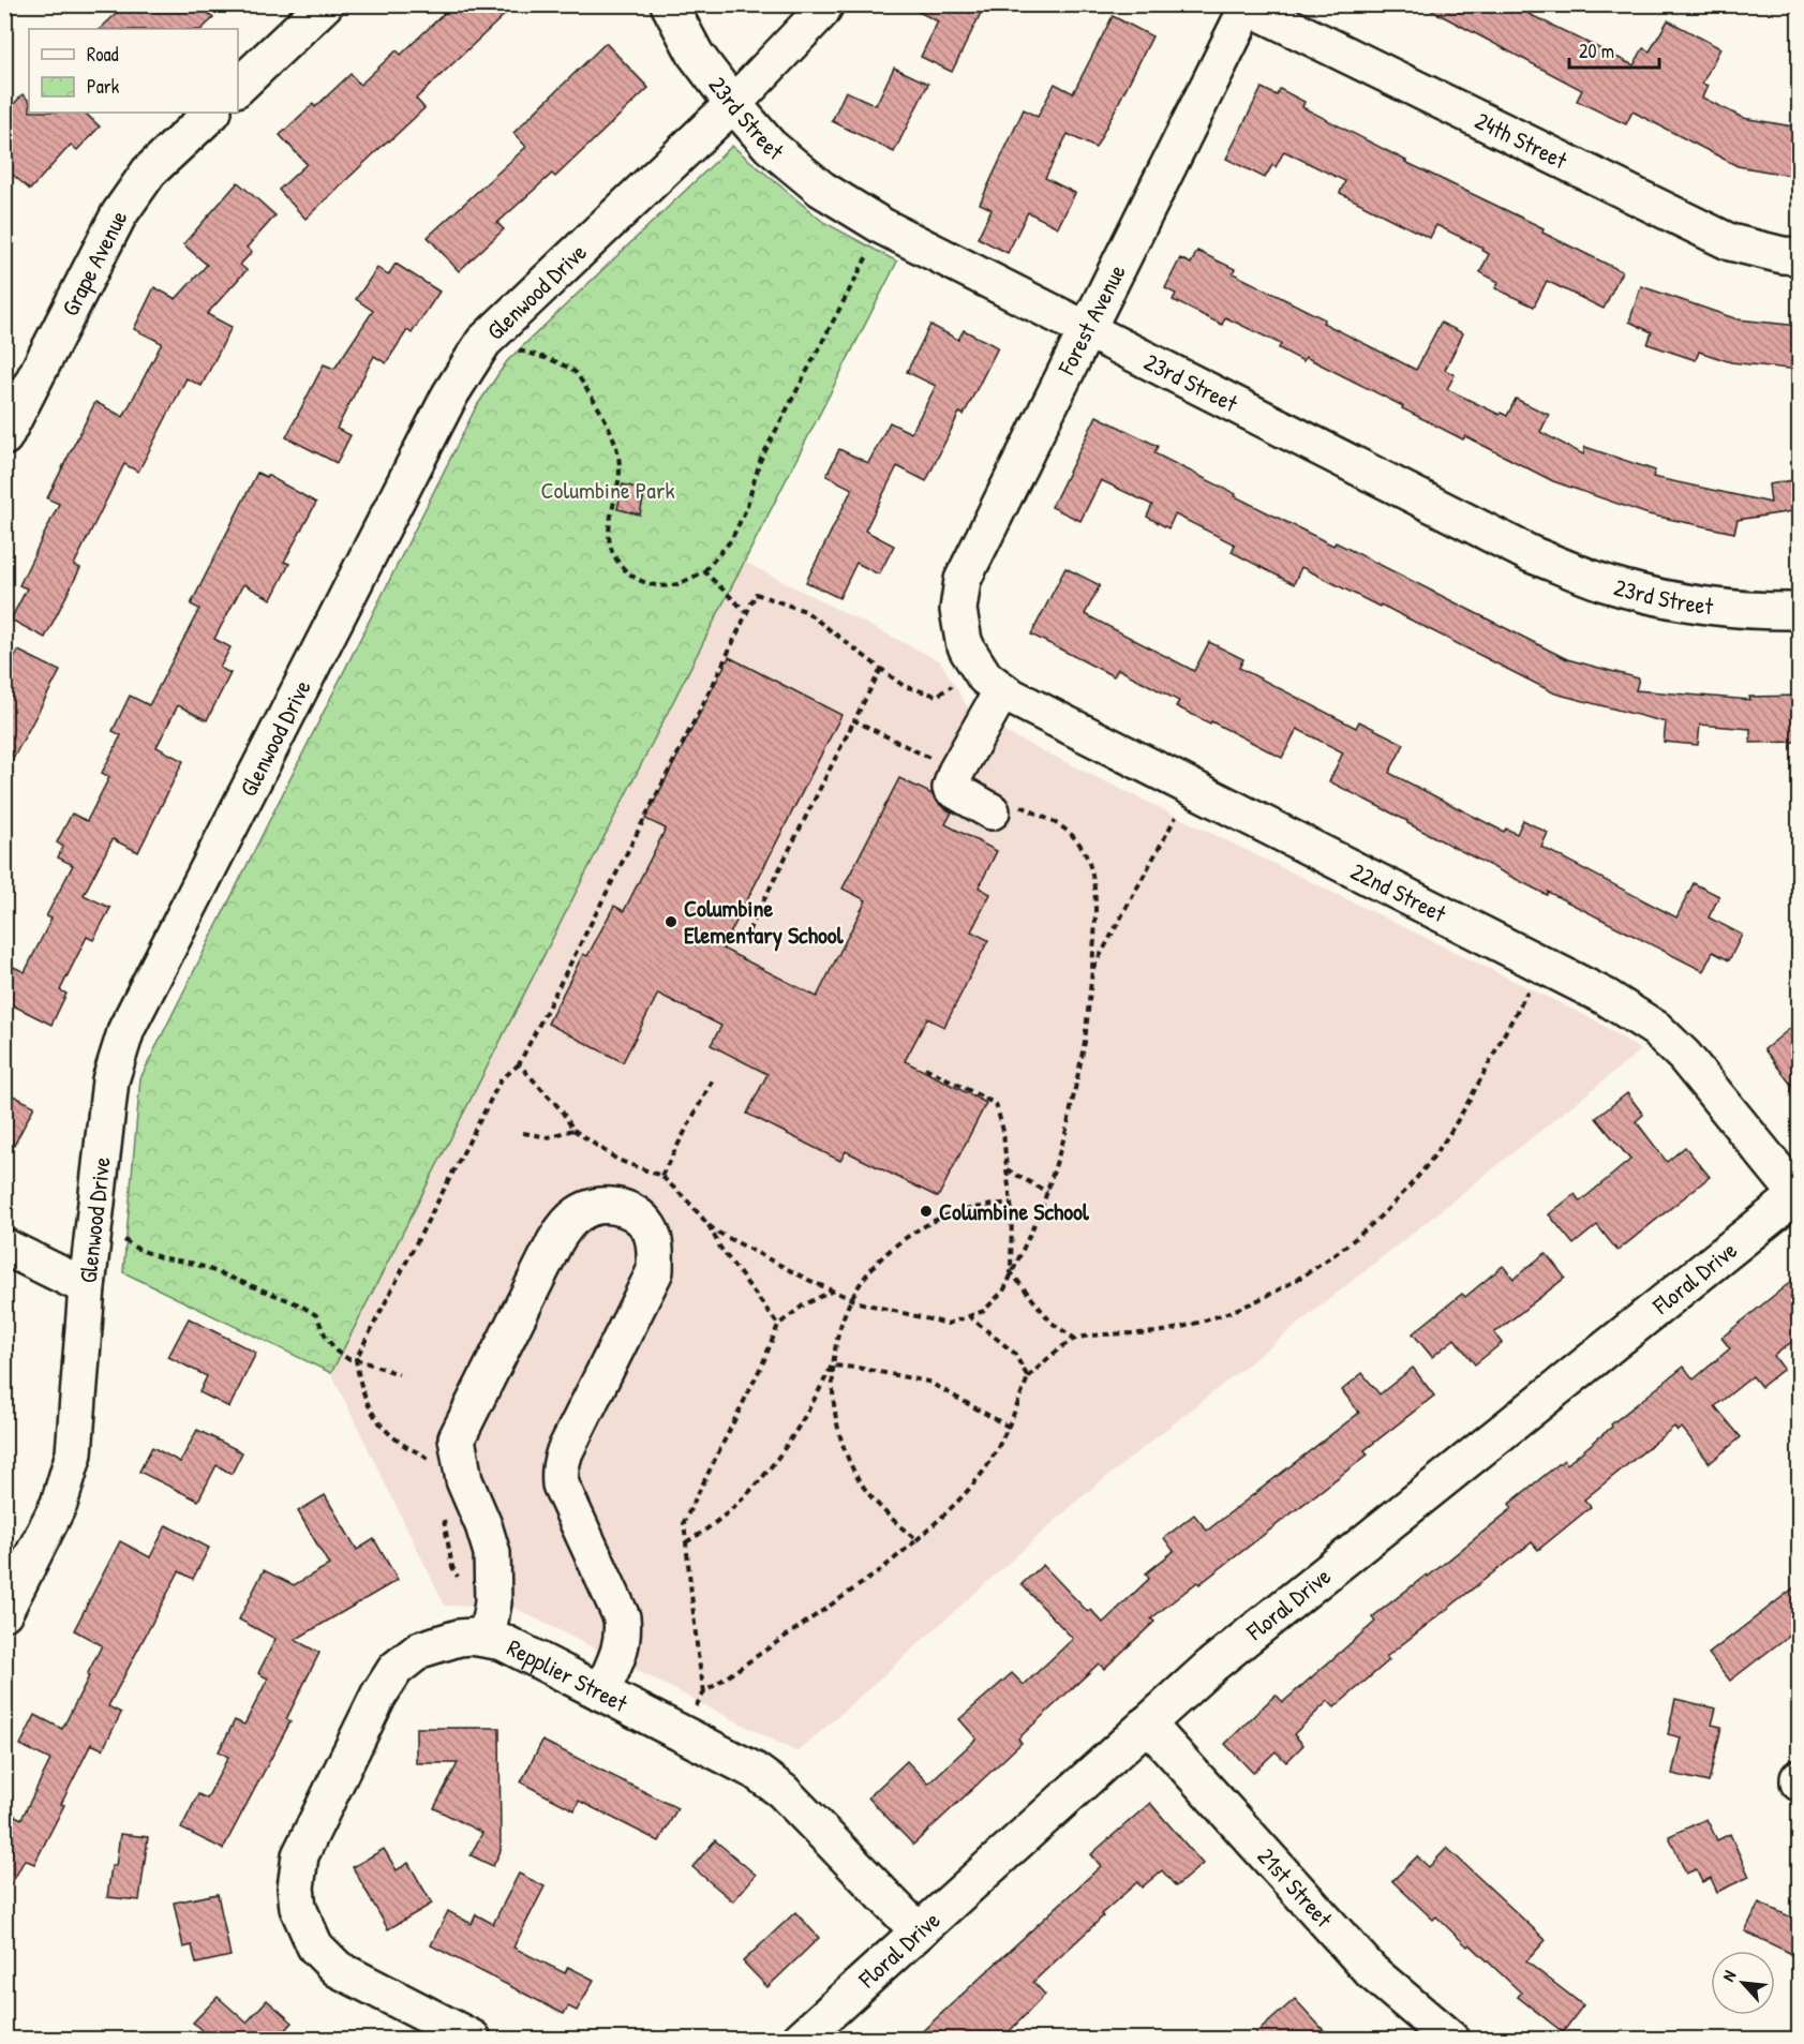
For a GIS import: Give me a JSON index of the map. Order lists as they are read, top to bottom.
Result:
{
  "streets": {
    "street": [
      "23rd Street",
      "24th Street",
      "Grape Avenue",
      "Glenwood Drive",
      "Forest Avenue",
      "22nd Street",
      "Floral Drive",
      "Repplier Street",
      "21st Street"
    ]
  },
  "crossings": [
    ["23rd Street", "Glenwood Drive"],
    ["23rd Street", "Forest Avenue"],
    ["24th Street", "Forest Avenue"],
    ["Forest Avenue", "22nd Street"],
    ["22nd Street", "Floral Drive"],
    ["Floral Drive", "Repplier Street"],
    ["Floral Drive", "21st Street"]
  ],
  "parks": ["Columbine Park"],
  "places": ["Columbine Elementary School", "Columbine School"],
  "legend": ["Road", "Park"],
  "scale_bar": "20 m",
  "north": "top left"
}
